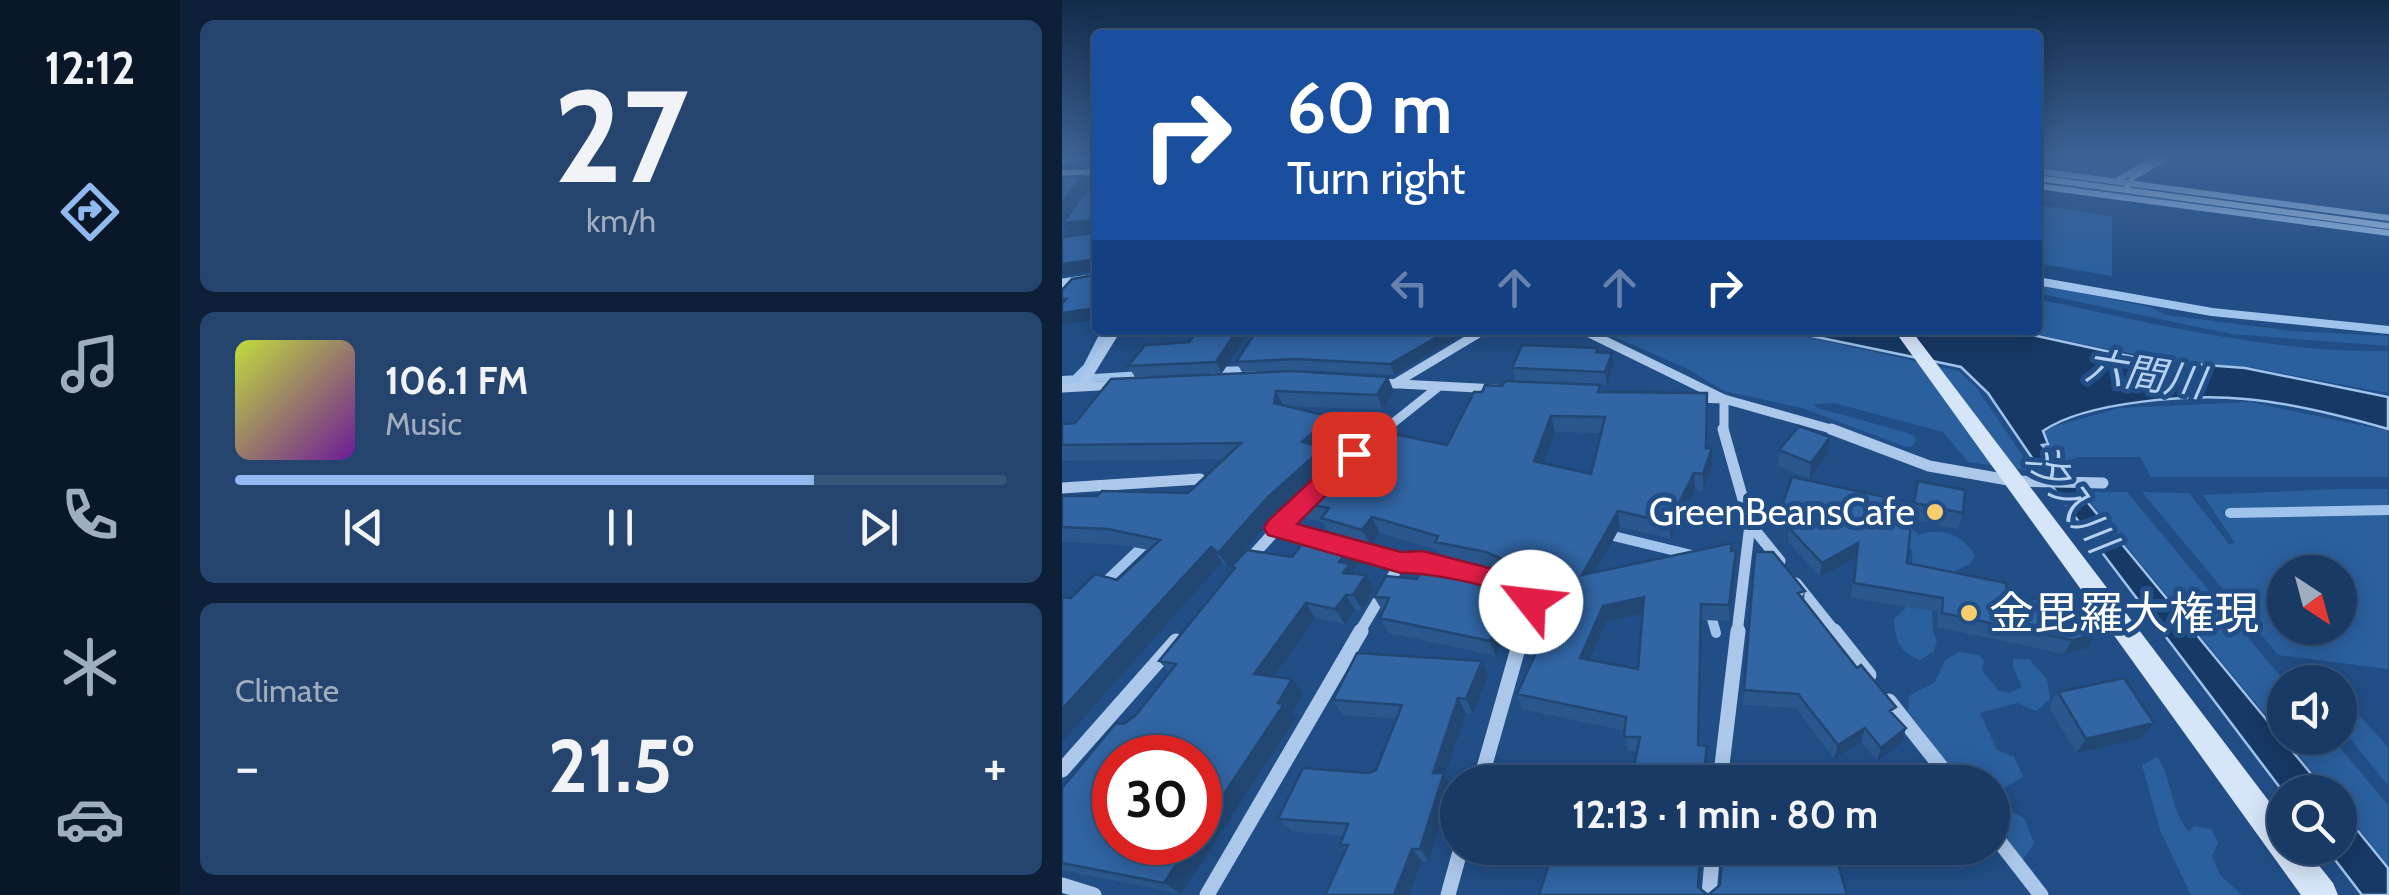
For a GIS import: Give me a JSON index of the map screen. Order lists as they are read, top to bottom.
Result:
{
  "water": ["六間川", "汐入川"],
  "places": ["GreenBeansCafe", "金毘羅大権現"],
  "north": "bottom right",
  "page": {
    "tabs": "12:12",
    "tile": [
      ["27", "km/h"],
      "Climate"
    ],
    "turn": ["60 m", "Turn right"],
    "song": ["106.1 FM", "Music"],
    "heat": ["−", "21.5°", "+"],
    "limit": "30",
    "trip": "12:13 · 1 min · 80 m"
  }
}
